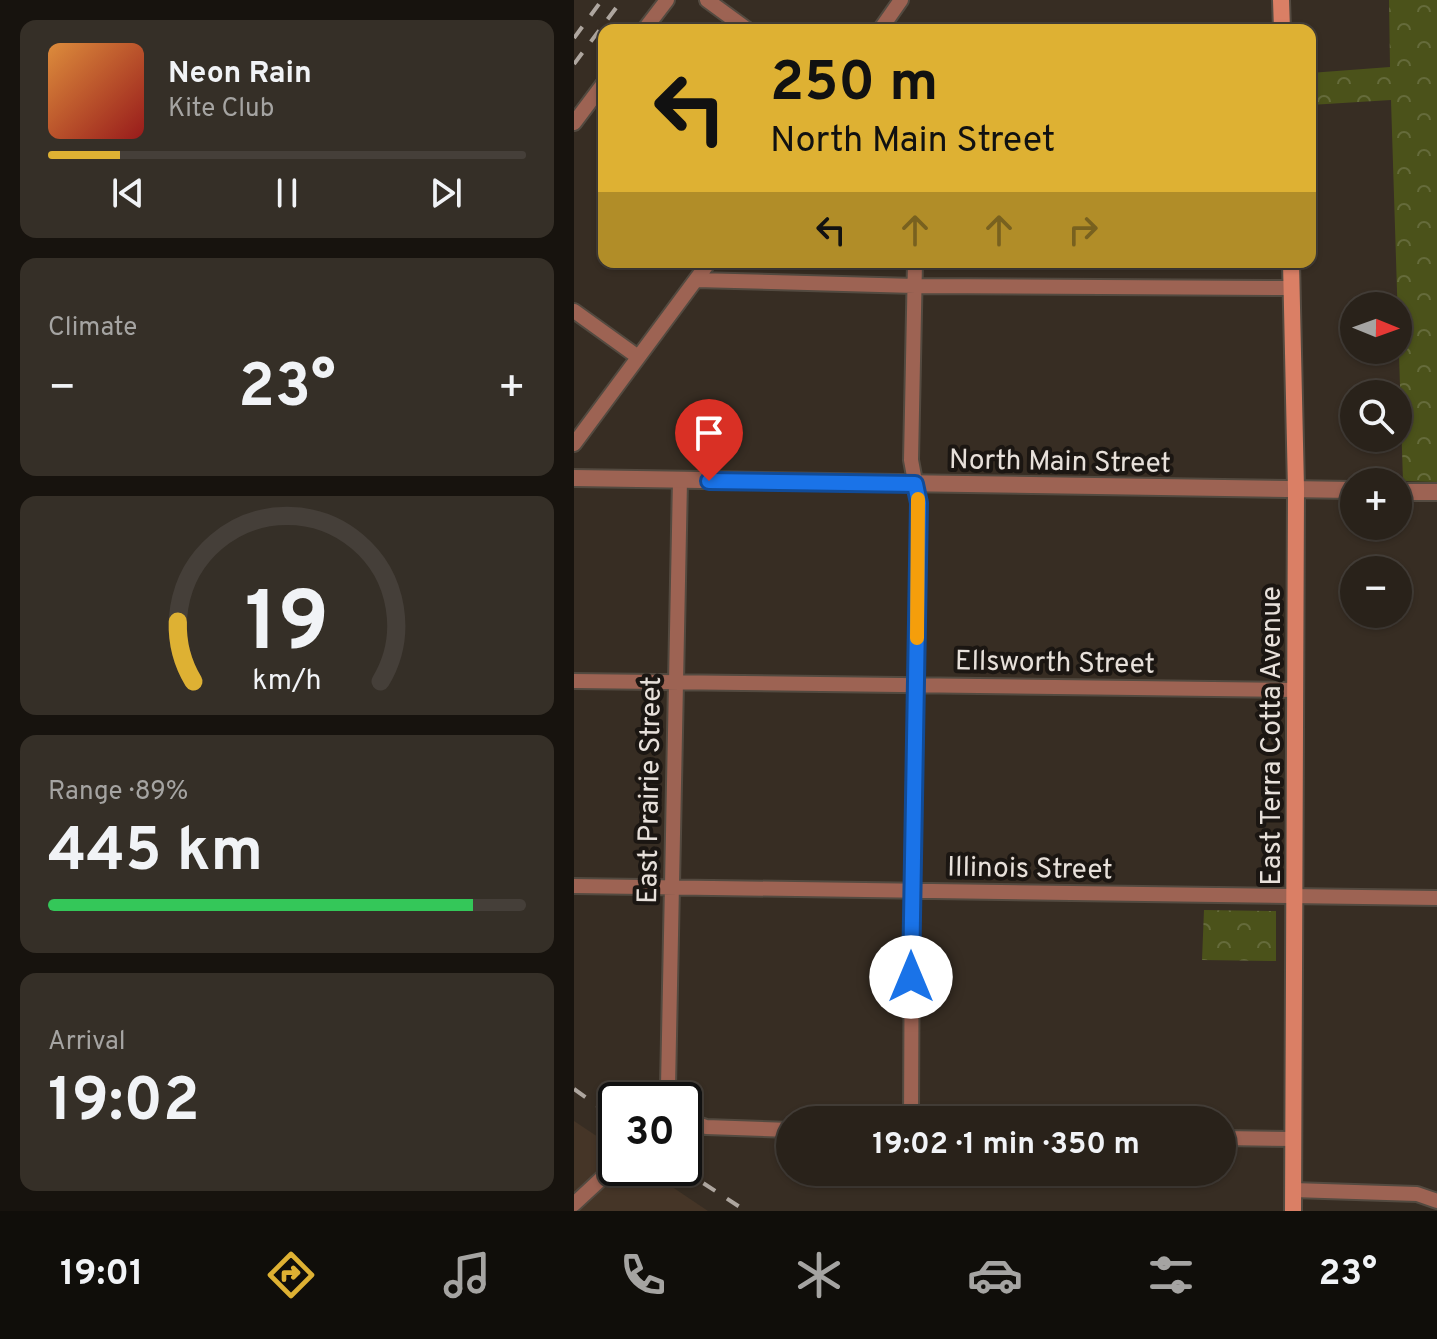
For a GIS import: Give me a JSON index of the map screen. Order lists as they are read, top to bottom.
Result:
{
  "streets": {
    "main road": ["East Terra Cotta Avenue"],
    "street": [
      "North Main Street",
      "Ellsworth Street",
      "East Prairie Street",
      "Illinois Street"
    ]
  },
  "crossings": [
    ["North Main Street", "East Terra Cotta Avenue"],
    ["North Main Street", "East Prairie Street"],
    ["Ellsworth Street", "East Terra Cotta Avenue"],
    ["Ellsworth Street", "East Prairie Street"],
    ["East Terra Cotta Avenue", "Illinois Street"],
    ["East Prairie Street", "Illinois Street"]
  ],
  "north": "right",
  "page": {
    "turn": ["250 m", "North Main Street"],
    "song": ["Neon Rain", "Kite Club"],
    "tile": [
      "Climate",
      ["Range · 89%", "445 km"],
      ["Arrival", "19:02"]
    ],
    "map_buttons": ["+", "−"],
    "heat": ["−", "23°", "+"],
    "limit": "30",
    "trip": "19:02 · 1 min · 350 m",
    "tabs": ["19:01", "23°"],
    "gauge": ["19", "km/h"]
  }
}
